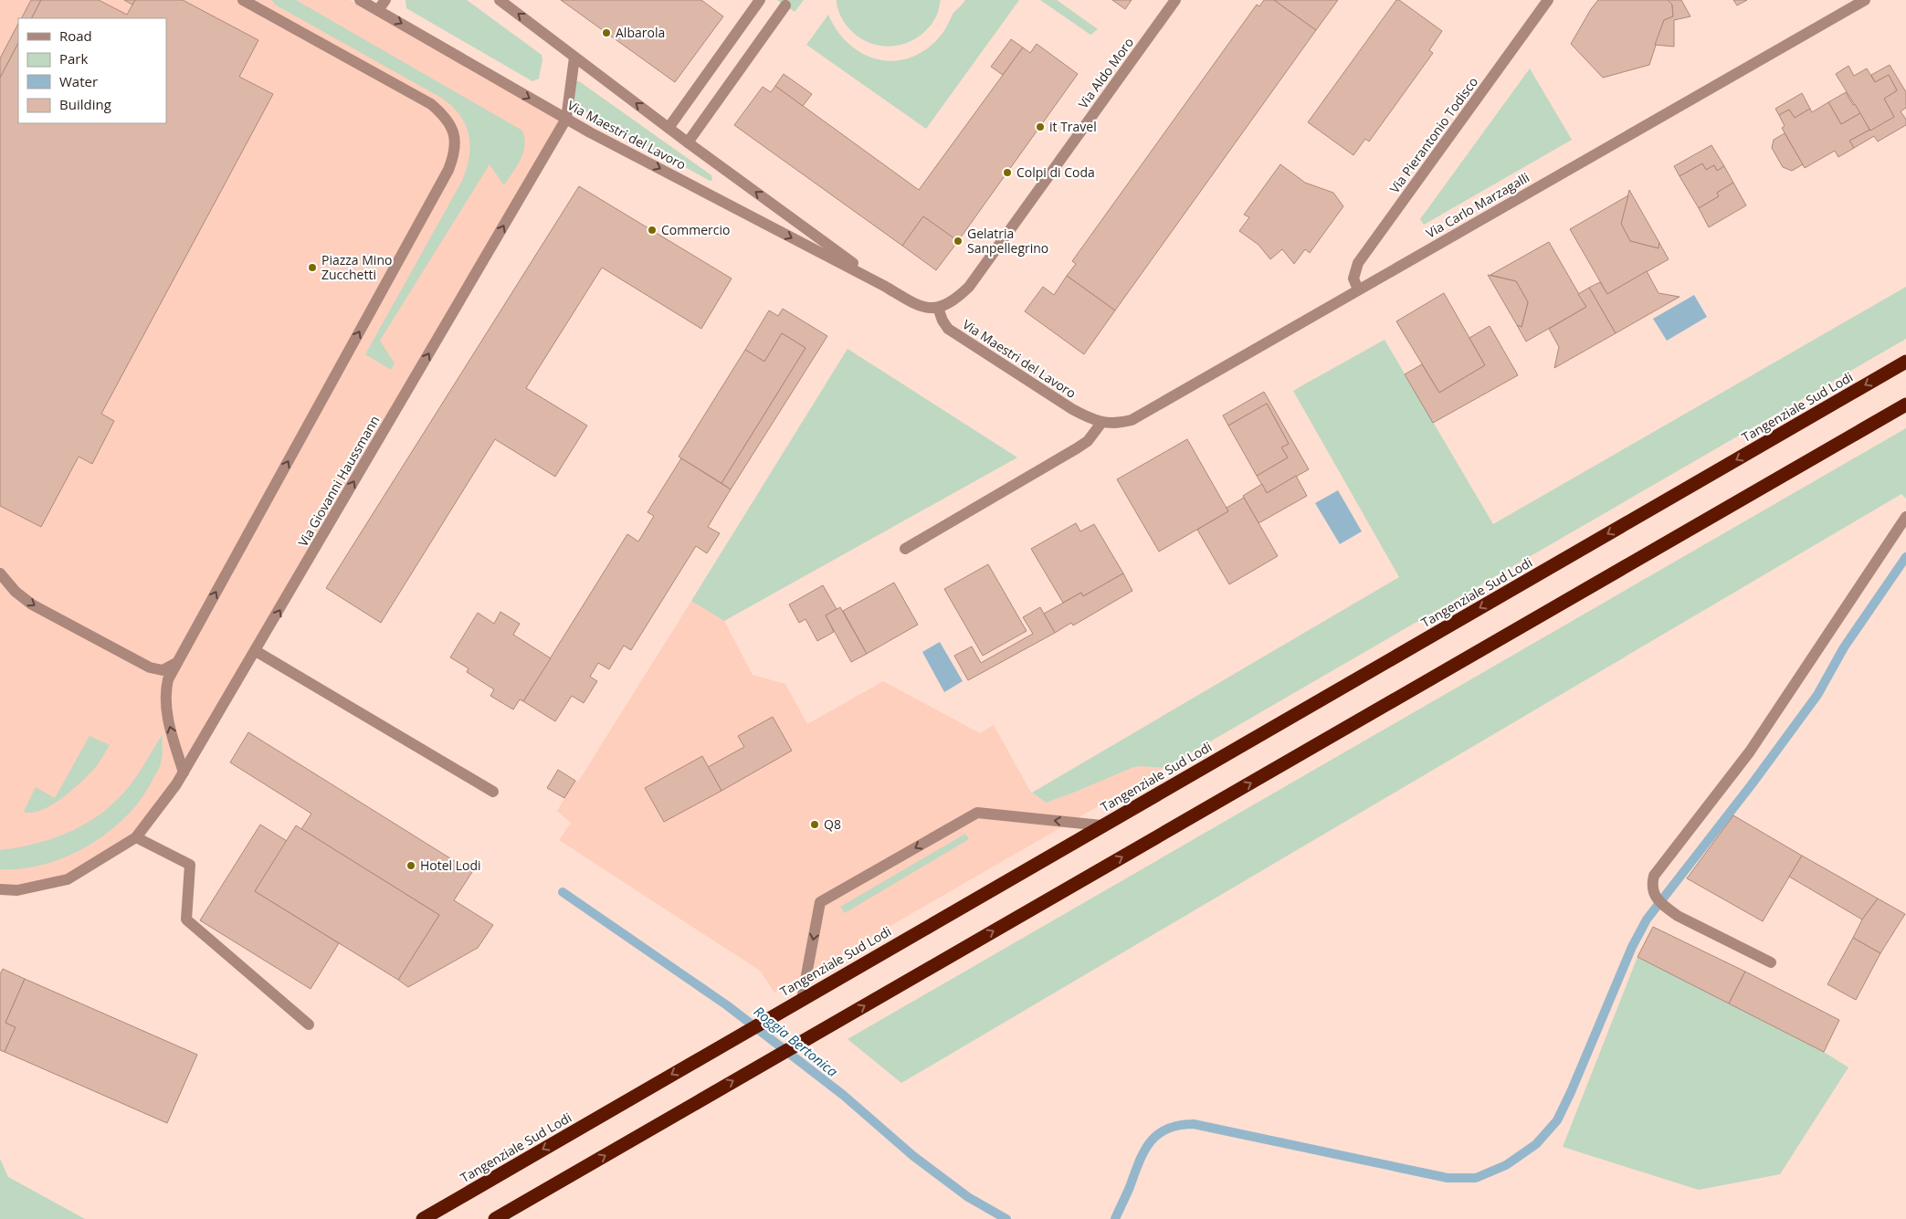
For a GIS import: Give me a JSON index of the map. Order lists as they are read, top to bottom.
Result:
{
  "streets": {
    "highway": ["Tangenziale Sud Lodi"],
    "street": [
      "Via Aldo Moro",
      "Via Maestri del Lavoro",
      "Via Pierantonio Todisco",
      "Via Carlo Marzagalli",
      "Via Giovanni Haussmann"
    ]
  },
  "crossings": [
    ["Via Aldo Moro", "Via Maestri del Lavoro"],
    ["Via Maestri del Lavoro", "Via Carlo Marzagalli"],
    ["Via Maestri del Lavoro", "Via Giovanni Haussmann"],
    ["Via Pierantonio Todisco", "Via Carlo Marzagalli"]
  ],
  "one_way": ["Via Giovanni Haussmann"],
  "water": ["Roggia Bertonica"],
  "places": [
    "Albarola",
    "it Travel",
    "Colpi di Coda",
    "Commercio",
    "Gelatria Sanpellegrino",
    "Piazza Mino Zucchetti",
    "Q8",
    "Hotel Lodi"
  ],
  "legend": [
    "Road",
    "Park",
    "Water",
    "Building"
  ]
}
